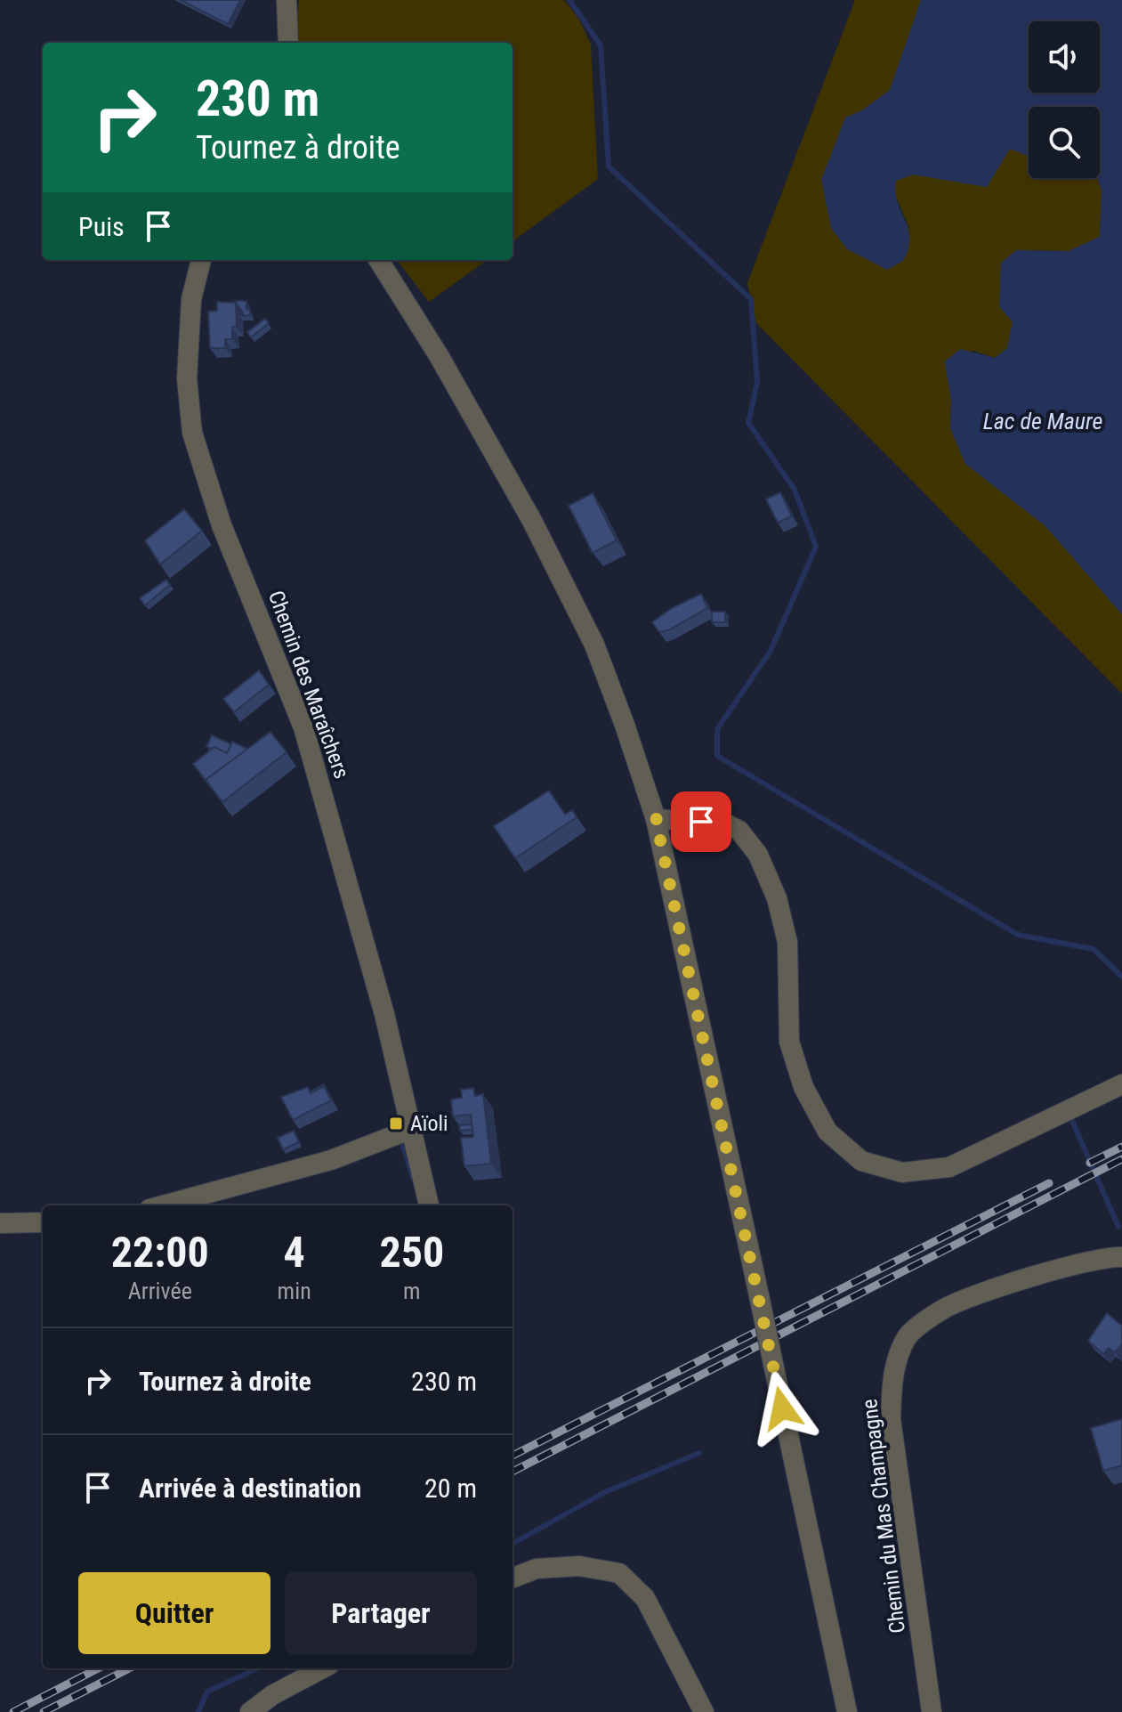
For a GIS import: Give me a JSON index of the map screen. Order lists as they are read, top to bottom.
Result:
{
  "streets": {
    "street": ["Chemin des Maraîchers", "Chemin du Mas Champagne"]
  },
  "water": ["Lac de Maure"],
  "places": {
    "transit": ["Aïoli"]
  },
  "page": {
    "turn": ["230 m", "Tournez à droite"],
    "then": "Puis",
    "eta": [
      "22:00",
      "Arrivée",
      "4",
      "min",
      "250",
      "m"
    ],
    "list": [
      {
        "name": "Tournez à droite",
        "value": "230 m"
      },
      {
        "name": "Arrivée à destination",
        "value": "20 m"
      }
    ],
    "buttons": ["Quitter", "Partager"]
  }
}
